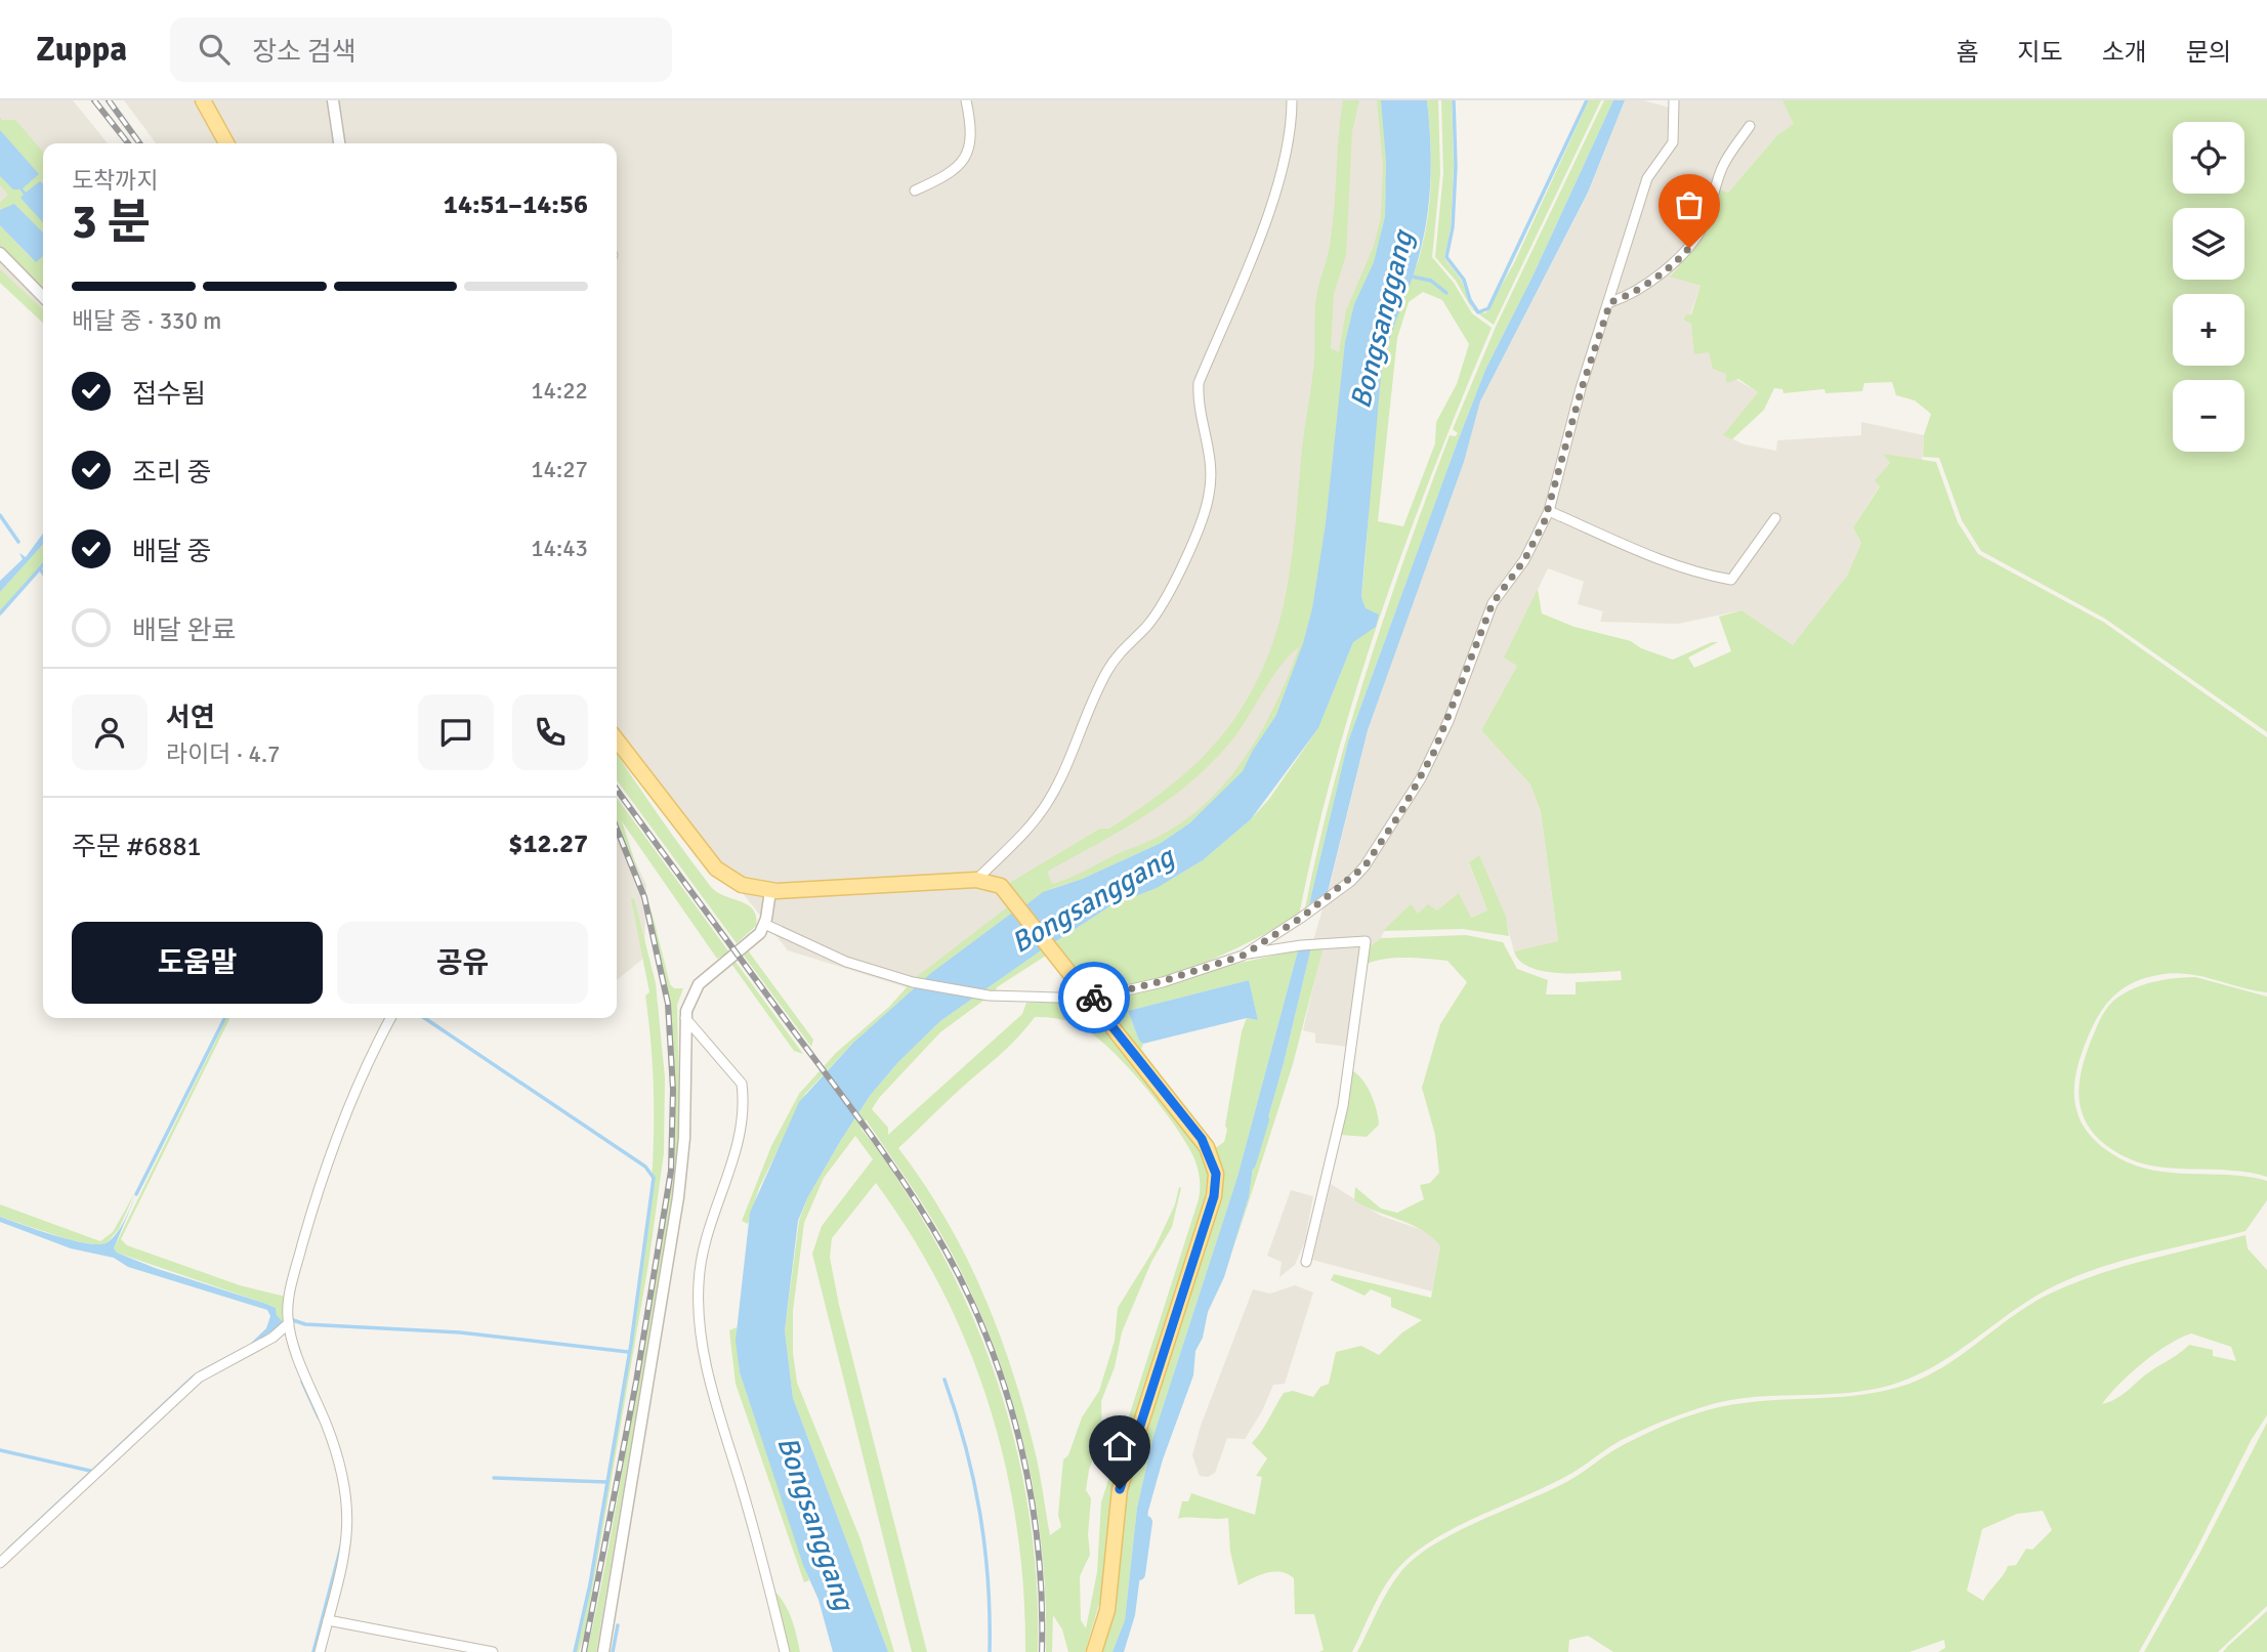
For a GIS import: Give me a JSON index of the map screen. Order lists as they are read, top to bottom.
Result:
{
  "water": ["Bongsanggang"],
  "page": {
    "header": "Zuppa",
    "search": "장소 검색",
    "nav": [
      "홈",
      "지도",
      "소개",
      "문의"
    ],
    "map_buttons": ["+", "−"],
    "heading": ["3 분", "도착까지", "14:51–14:56"],
    "panel": [
      "서연",
      "라이더 · 4.7",
      "주문 #6881",
      "$12.27"
    ],
    "bar": "배달 중 · 330 m",
    "list": [
      ["접수됨", "14:22"],
      ["조리 중", "14:27"],
      ["배달 중", "14:43"],
      "배달 완료"
    ],
    "buttons": ["도움말", "공유"]
  }
}
